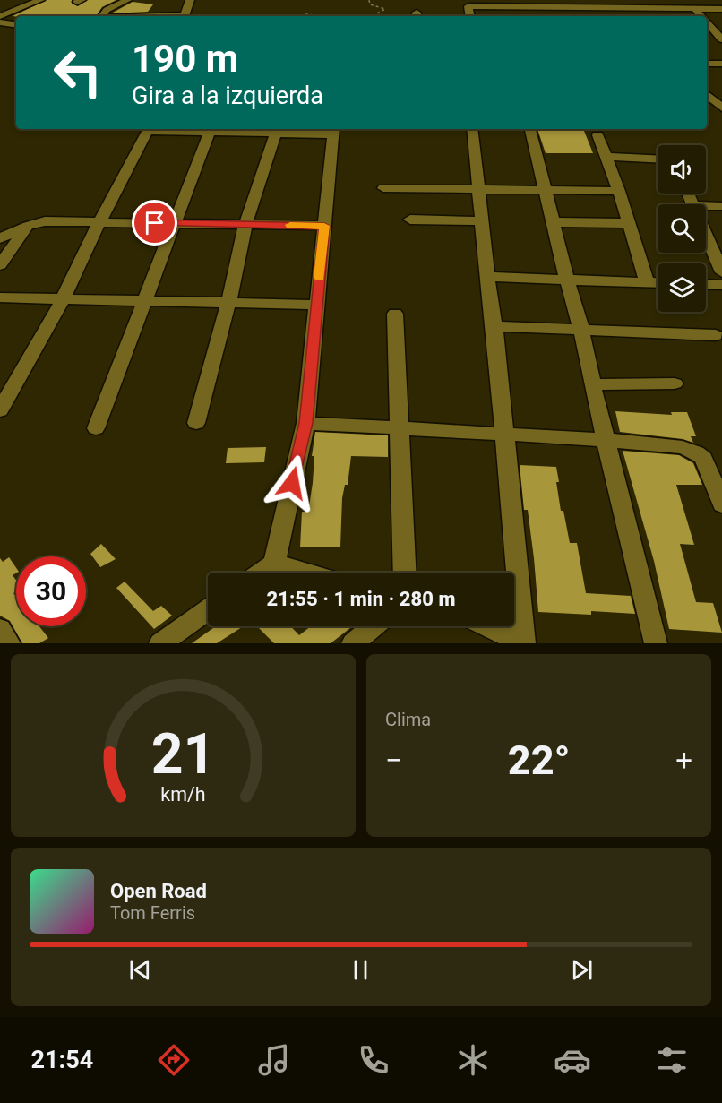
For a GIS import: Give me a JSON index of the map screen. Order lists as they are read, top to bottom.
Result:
{
  "page": {
    "turn": ["190 m", "Gira a la izquierda"],
    "limit": "30",
    "trip": "21:55 · 1 min · 280 m",
    "tile": "Clima",
    "heat": ["−", "22°", "+"],
    "song": ["Open Road", "Tom Ferris"],
    "tabs": "21:54",
    "gauge": ["21", "km/h"]
  }
}
